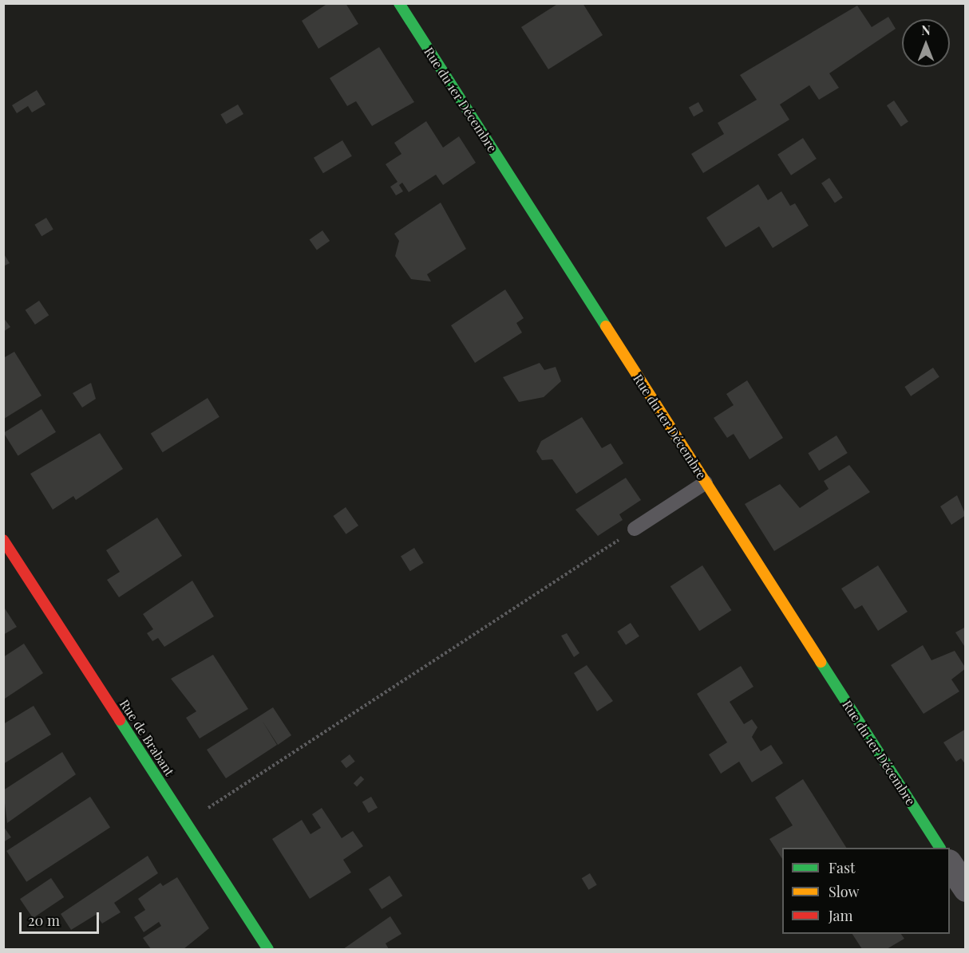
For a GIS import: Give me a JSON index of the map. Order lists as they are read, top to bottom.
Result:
{
  "streets": {
    "street": ["Rue du 1er Décembre", "Rue de Brabant"]
  },
  "legend": ["Fast", "Slow", "Jam"],
  "scale_bar": "20 m",
  "north": "top"
}
